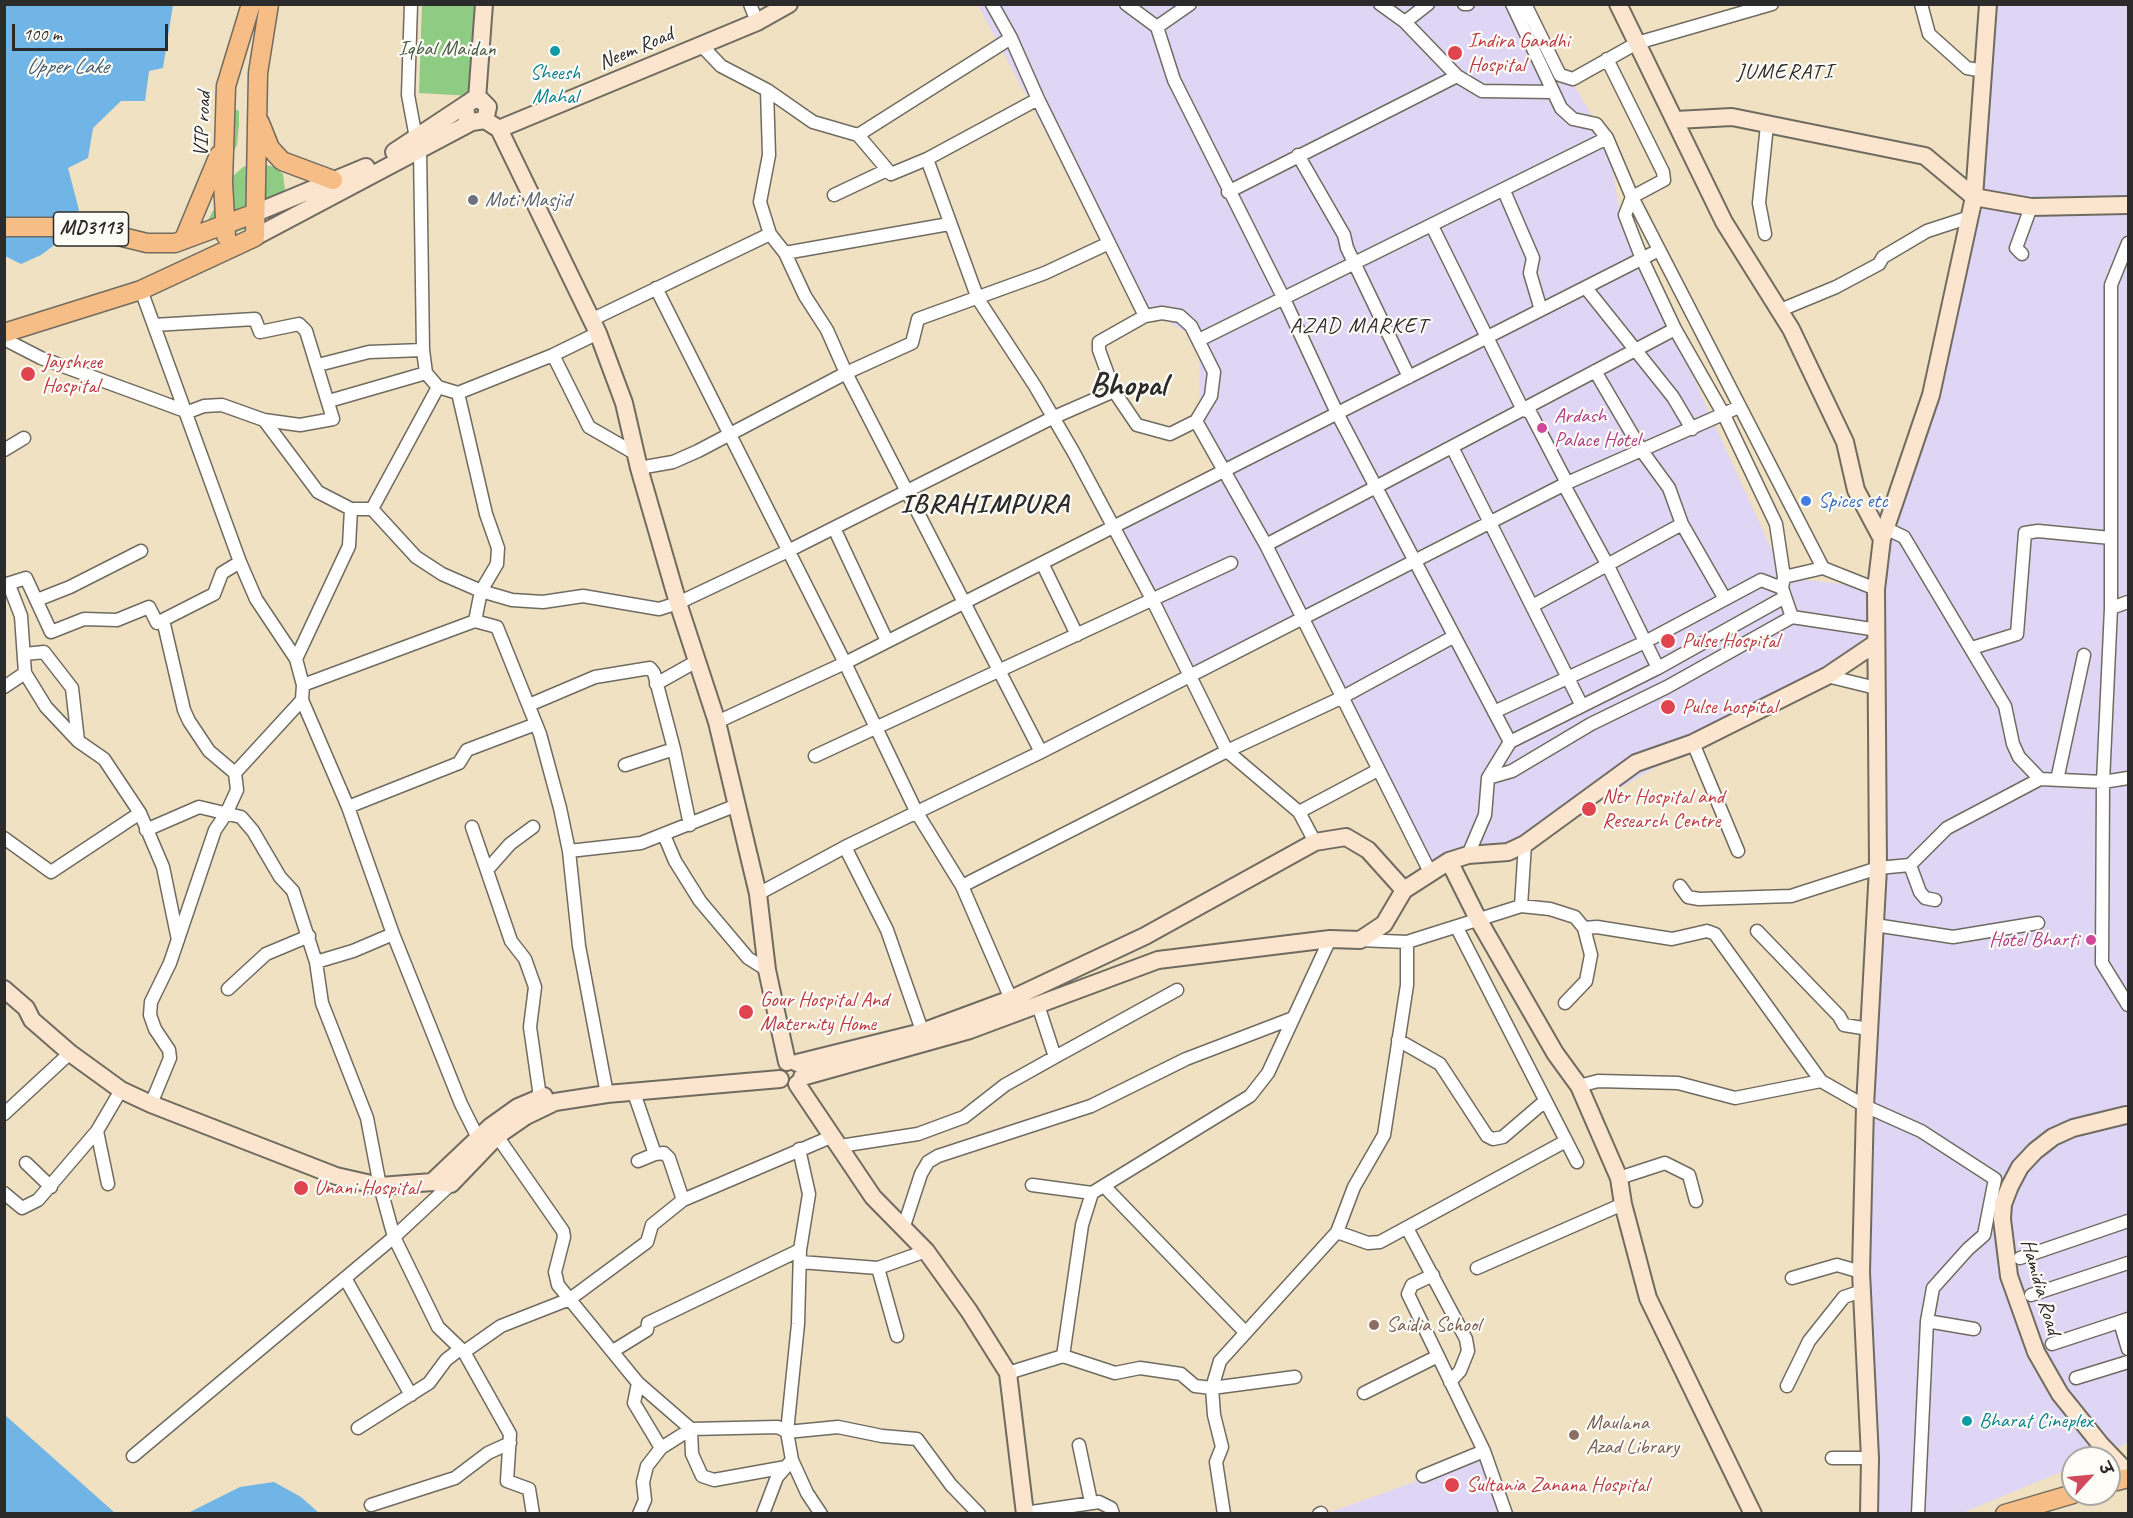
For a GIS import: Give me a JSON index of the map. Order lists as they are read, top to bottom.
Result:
{
  "streets": {
    "main road": ["VIP road", "MD3113"],
    "street": ["Neem Road", "Hamidia Road"]
  },
  "districts": [
    "JUMERATI",
    "AZAD MARKET",
    "Bhopal",
    "IBRAHIMPURA"
  ],
  "water": ["Upper Lake"],
  "parks": ["Iqbal Maidan"],
  "places": [
    "Sheesh Mahal",
    "Indira Gandhi Hospital",
    "Moti Masjid",
    "Jayshree Hospital",
    "Ardash Palace Hotel",
    "Spices etc",
    "Pulse Hospital",
    "Pulse hospital",
    "Ntr Hospital and Research Centre",
    "Hotel Bharti",
    "Gour Hospital And Maternity Home",
    "Unani Hospital",
    "Saidia School",
    "Bharat Cineplex",
    "Maulana Azad Library",
    "Sultania Zanana Hospital"
  ],
  "scale_bar": "100 m",
  "north": "top right"
}
